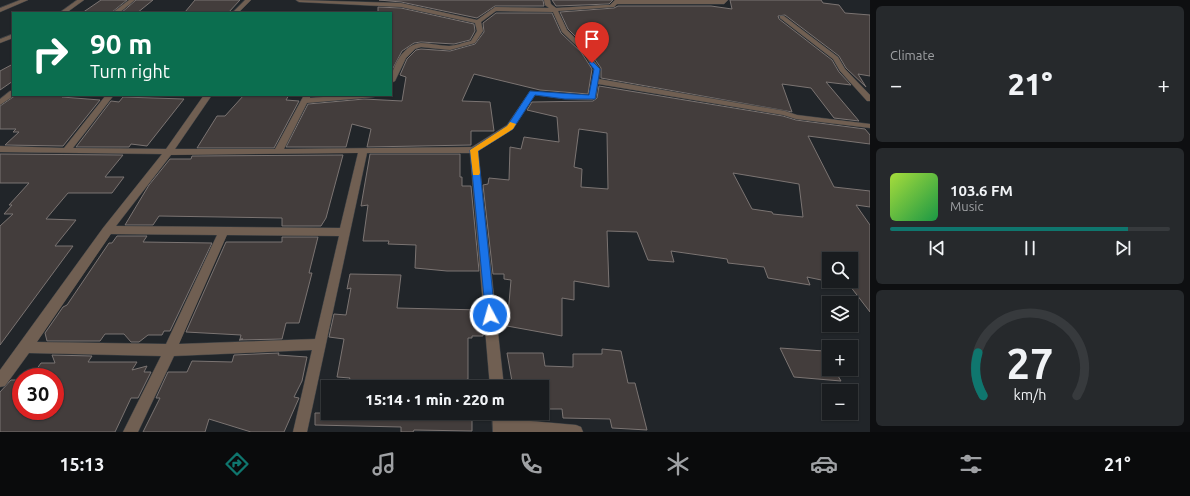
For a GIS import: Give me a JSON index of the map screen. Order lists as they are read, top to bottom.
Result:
{
  "page": {
    "tile": "Climate",
    "turn": ["90 m", "Turn right"],
    "heat": ["−", "21°", "+"],
    "song": ["103.6 FM", "Music"],
    "map_buttons": ["+", "−"],
    "limit": "30",
    "trip": "15:14 · 1 min · 220 m",
    "tabs": ["15:13", "21°"],
    "gauge": ["27", "km/h"]
  }
}
